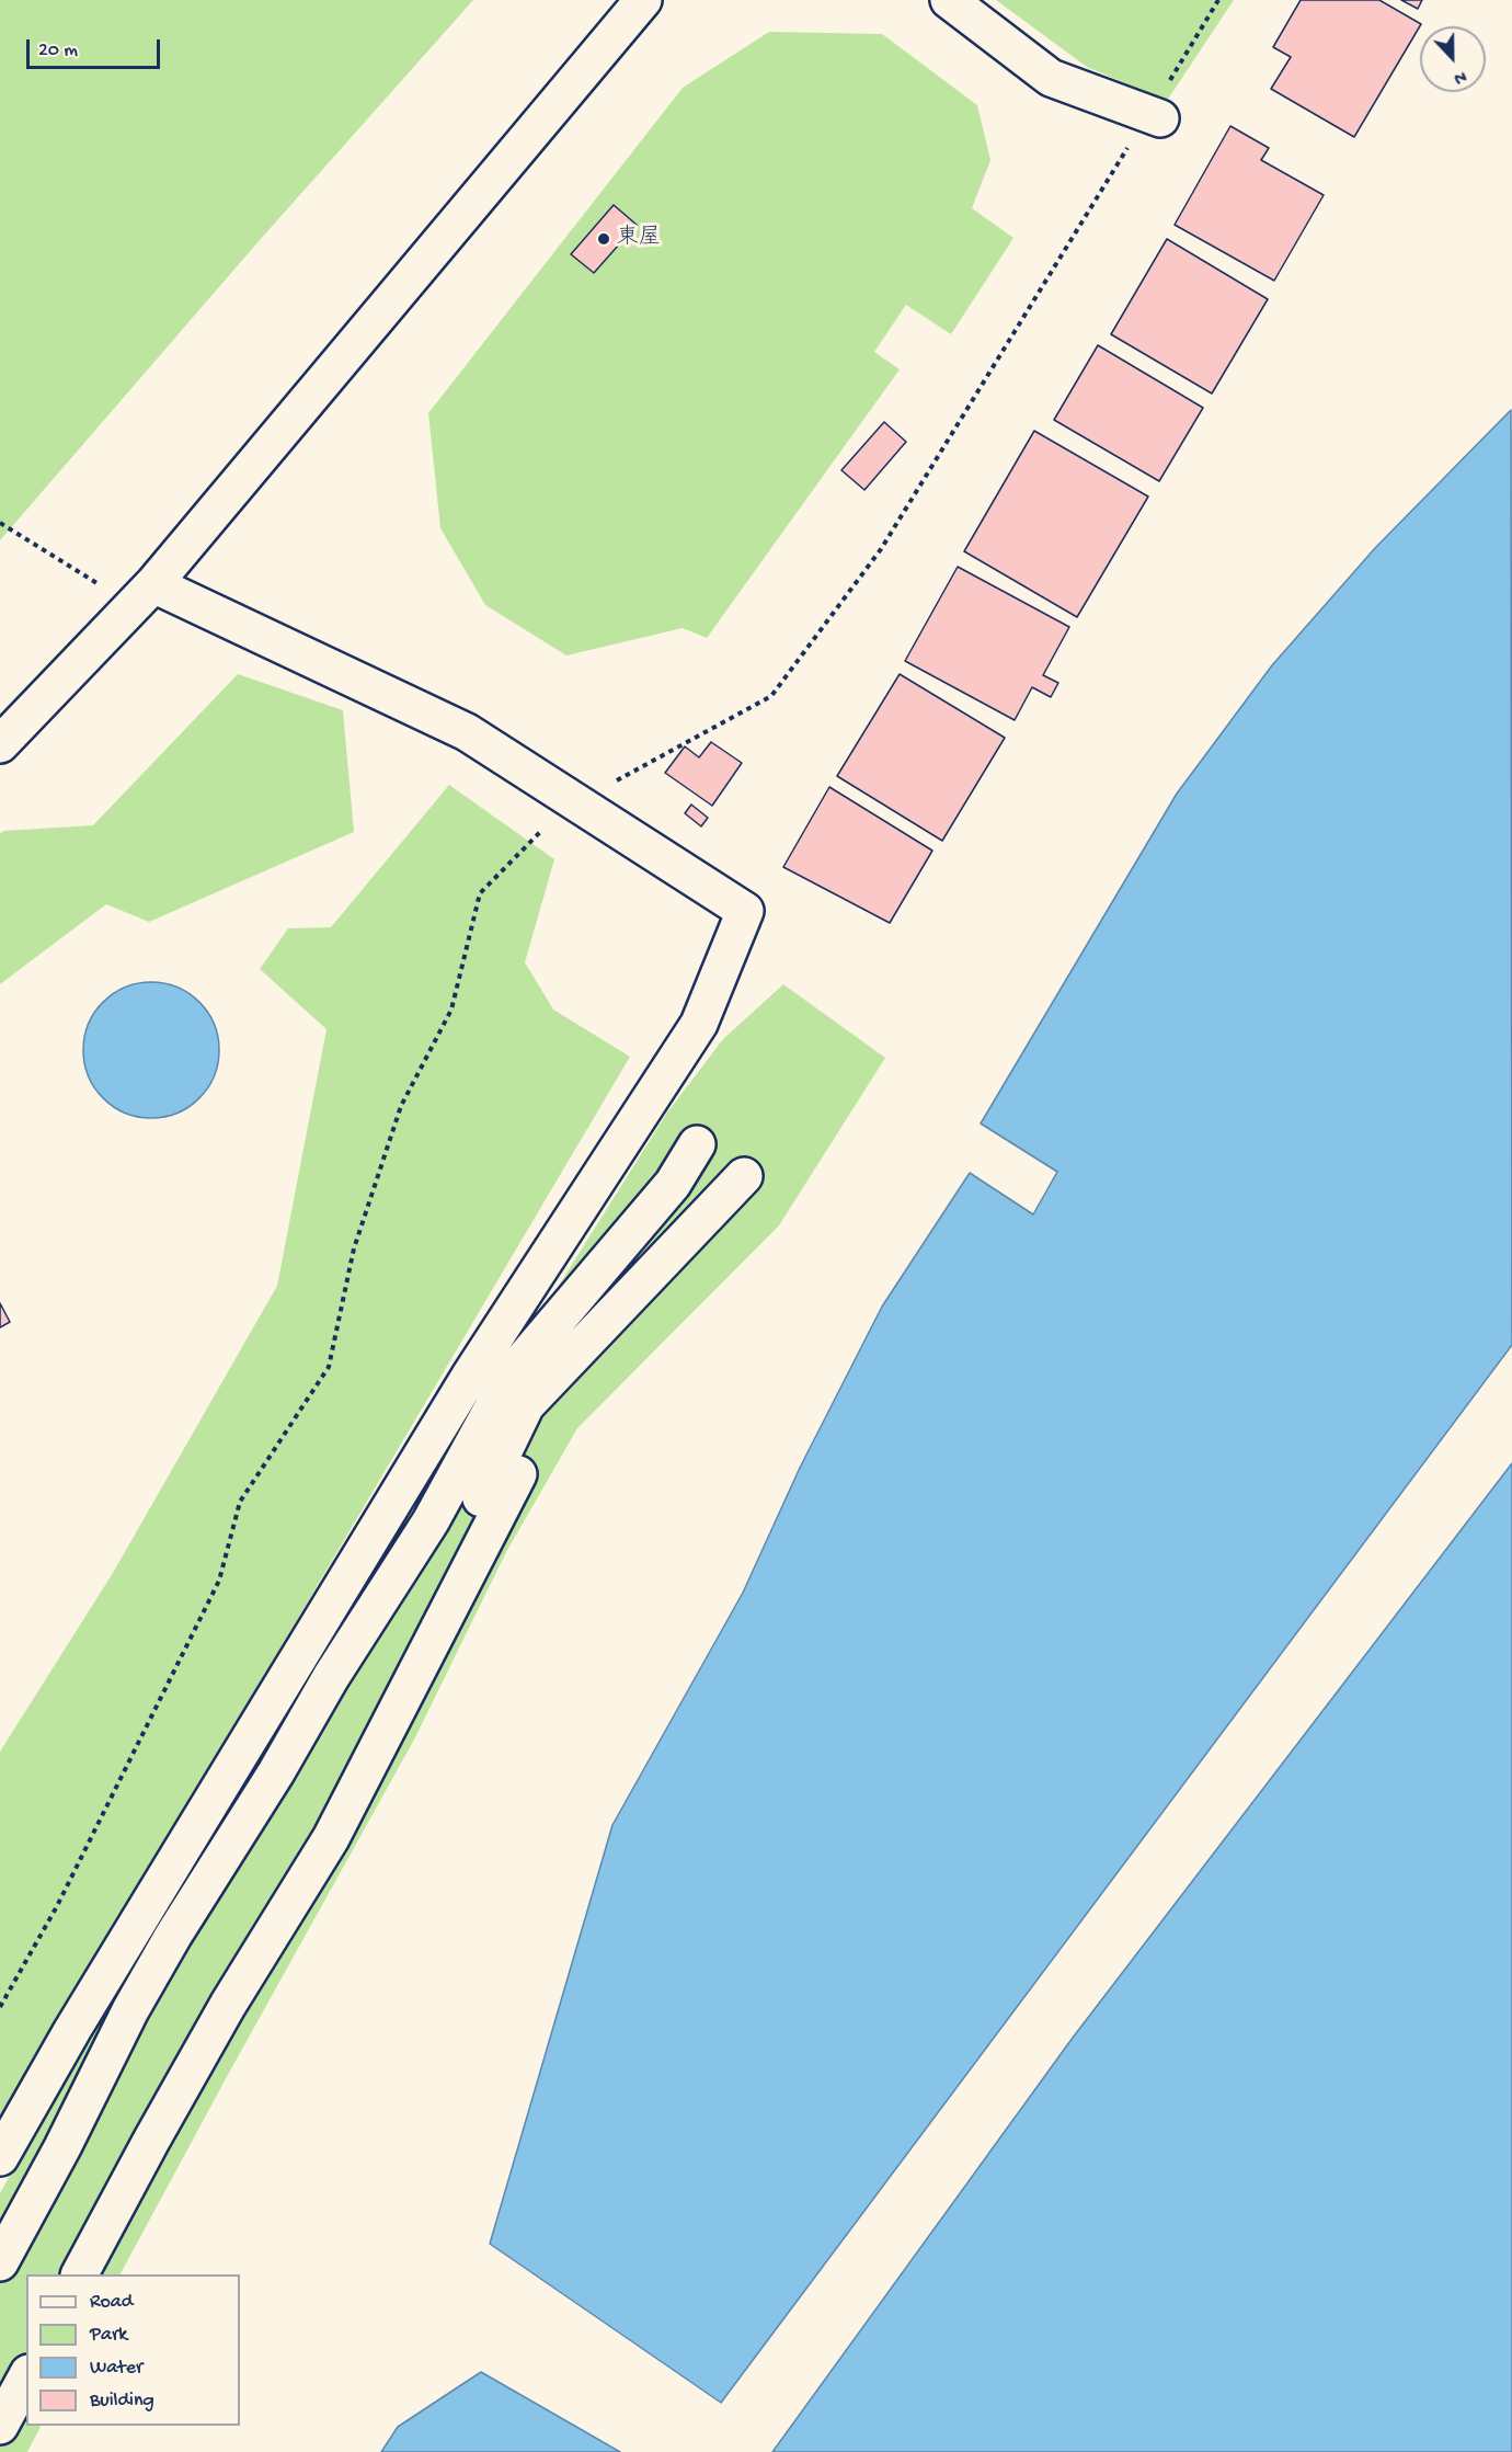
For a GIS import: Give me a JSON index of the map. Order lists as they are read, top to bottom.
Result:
{
  "places": ["東屋"],
  "legend": [
    "Road",
    "Park",
    "Water",
    "Building"
  ],
  "scale_bar": "20 m",
  "north": "bottom"
}
